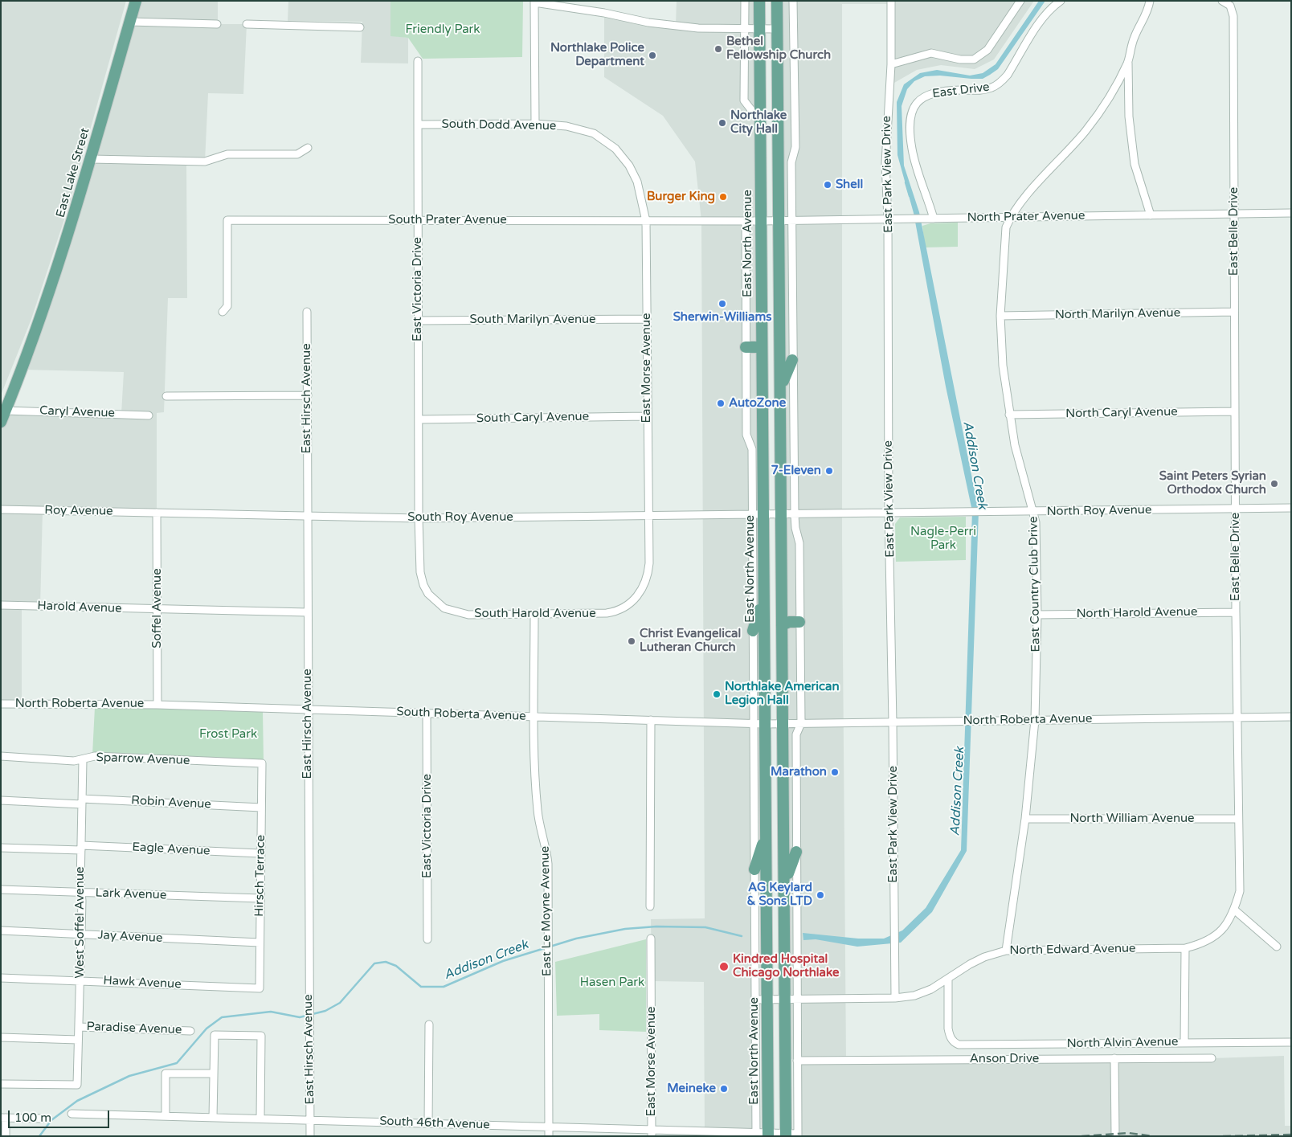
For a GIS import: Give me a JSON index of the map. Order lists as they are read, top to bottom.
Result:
{
  "streets": {
    "main road": ["East Lake Street", "East North Avenue"],
    "street": [
      "East Drive",
      "South Dodd Avenue",
      "East Park View Drive",
      "North Prater Avenue",
      "South Prater Avenue",
      "East Belle Drive",
      "East Victoria Drive",
      "North Marilyn Avenue",
      "South Marilyn Avenue",
      "East Morse Avenue",
      "East Hirsch Avenue",
      "Caryl Avenue",
      "North Caryl Avenue",
      "South Caryl Avenue",
      "Roy Avenue",
      "North Roy Avenue",
      "South Roy Avenue",
      "East Country Club Drive",
      "Harold Avenue",
      "Soffel Avenue",
      "North Harold Avenue",
      "South Harold Avenue",
      "North Roberta Avenue",
      "South Roberta Avenue",
      "Sparrow Avenue",
      "Robin Avenue",
      "North William Avenue",
      "Eagle Avenue",
      "Hirsch Terrace",
      "Lark Avenue",
      "East Le Moyne Avenue",
      "West Soffel Avenue",
      "Jay Avenue",
      "North Edward Avenue",
      "Hawk Avenue",
      "Paradise Avenue",
      "North Alvin Avenue",
      "Anson Drive",
      "South 46th Avenue"
    ]
  },
  "crossings": [
    ["East Drive", "North Prater Avenue"],
    ["South Dodd Avenue", "South Prater Avenue"],
    ["South Dodd Avenue", "East Victoria Drive"],
    ["South Dodd Avenue", "East Morse Avenue"],
    ["East Lake Street", "Caryl Avenue"],
    ["East Park View Drive", "North Prater Avenue"],
    ["East Park View Drive", "North Roy Avenue"],
    ["East Park View Drive", "North Roberta Avenue"],
    ["East Park View Drive", "North Edward Avenue"],
    ["North Prater Avenue", "South Prater Avenue"],
    ["North Prater Avenue", "East Belle Drive"],
    ["North Prater Avenue", "East North Avenue"],
    ["North Prater Avenue", "East Country Club Drive"],
    ["South Prater Avenue", "East North Avenue"],
    ["South Prater Avenue", "East Victoria Drive"],
    ["South Prater Avenue", "East Morse Avenue"],
    ["East Belle Drive", "North Marilyn Avenue"],
    ["East Belle Drive", "North Caryl Avenue"],
    ["East Belle Drive", "North Roy Avenue"],
    ["East Belle Drive", "North Harold Avenue"],
    ["East Belle Drive", "North Roberta Avenue"],
    ["East Belle Drive", "North William Avenue"],
    ["East Belle Drive", "North Edward Avenue"],
    ["East North Avenue", "North Roy Avenue"],
    ["East North Avenue", "South Roy Avenue"],
    ["East North Avenue", "North Roberta Avenue"],
    ["East North Avenue", "South Roberta Avenue"],
    ["East North Avenue", "North Edward Avenue"],
    ["East North Avenue", "South 46th Avenue"],
    ["East Victoria Drive", "South Marilyn Avenue"],
    ["East Victoria Drive", "South Caryl Avenue"],
    ["East Victoria Drive", "South Roy Avenue"],
    ["East Victoria Drive", "South Harold Avenue"],
    ["East Victoria Drive", "South Roberta Avenue"],
    ["North Marilyn Avenue", "East Country Club Drive"],
    ["South Marilyn Avenue", "East Morse Avenue"],
    ["East Morse Avenue", "South Caryl Avenue"],
    ["East Morse Avenue", "South Roy Avenue"],
    ["East Morse Avenue", "South Harold Avenue"],
    ["East Morse Avenue", "South 46th Avenue"],
    ["East Hirsch Avenue", "South Roy Avenue"],
    ["East Hirsch Avenue", "South Roberta Avenue"],
    ["East Hirsch Avenue", "South 46th Avenue"],
    ["North Caryl Avenue", "East Country Club Drive"],
    ["Roy Avenue", "South Roy Avenue"],
    ["Roy Avenue", "Soffel Avenue"],
    ["North Roy Avenue", "South Roy Avenue"],
    ["North Roy Avenue", "East Country Club Drive"],
    ["South Roy Avenue", "Soffel Avenue"],
    ["South Roy Avenue", "South Harold Avenue"],
    ["East Country Club Drive", "North Harold Avenue"],
    ["East Country Club Drive", "North Roberta Avenue"],
    ["East Country Club Drive", "North William Avenue"],
    ["East Country Club Drive", "North Edward Avenue"],
    ["Harold Avenue", "Soffel Avenue"],
    ["Soffel Avenue", "North Roberta Avenue"],
    ["Soffel Avenue", "South Roberta Avenue"],
    ["South Harold Avenue", "East Le Moyne Avenue"],
    ["North Roberta Avenue", "South Roberta Avenue"],
    ["South Roberta Avenue", "East Le Moyne Avenue"],
    ["Sparrow Avenue", "Hirsch Terrace"],
    ["Sparrow Avenue", "West Soffel Avenue"],
    ["Robin Avenue", "Hirsch Terrace"],
    ["Robin Avenue", "West Soffel Avenue"],
    ["Eagle Avenue", "Hirsch Terrace"],
    ["Eagle Avenue", "West Soffel Avenue"],
    ["Hirsch Terrace", "Lark Avenue"],
    ["Hirsch Terrace", "Jay Avenue"],
    ["Hirsch Terrace", "Hawk Avenue"],
    ["Lark Avenue", "West Soffel Avenue"],
    ["East Le Moyne Avenue", "South 46th Avenue"],
    ["West Soffel Avenue", "Jay Avenue"],
    ["West Soffel Avenue", "Hawk Avenue"],
    ["West Soffel Avenue", "Paradise Avenue"],
    ["North Edward Avenue", "North Alvin Avenue"]
  ],
  "water": ["Addison Creek"],
  "parks": [
    "Friendly Park",
    "Nagle-Perri Park",
    "Frost Park",
    "Hasen Park"
  ],
  "places": [
    "Bethel Fellowship Church",
    "Northlake Police Department",
    "Northlake City Hall",
    "Shell",
    "Burger King",
    "Sherwin-Williams",
    "AutoZone",
    "7-Eleven",
    "Saint Peters Syrian Orthodox Church",
    "Christ Evangelical Lutheran Church",
    "Northlake American Legion Hall",
    "Marathon",
    "AG Keylard & Sons LTD",
    "Kindred Hospital Chicago Northlake",
    "Meineke"
  ],
  "scale_bar": "100 m"
}
